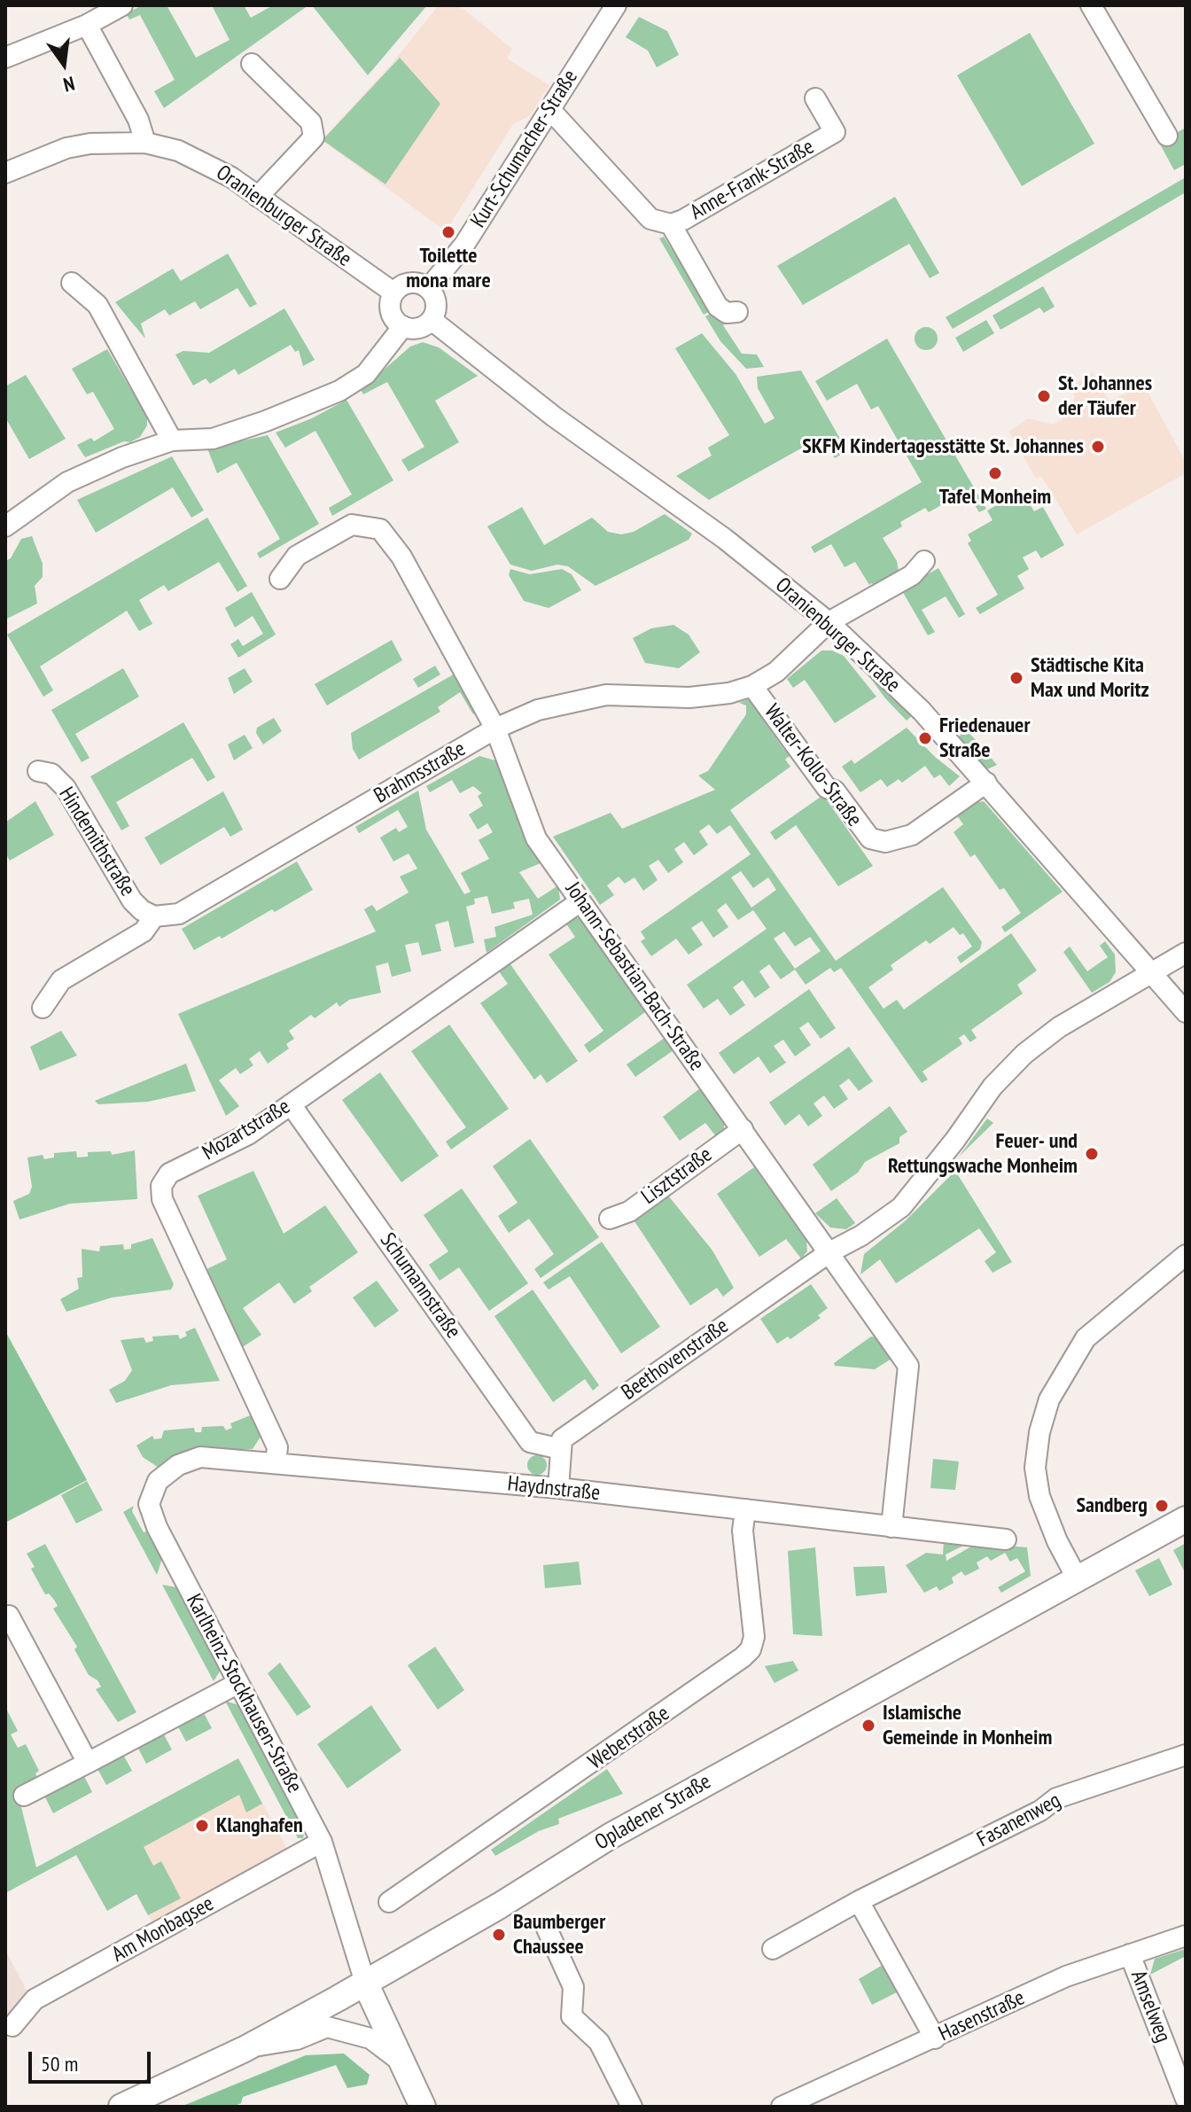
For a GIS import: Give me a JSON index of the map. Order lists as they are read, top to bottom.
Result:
{
  "streets": {
    "street": [
      "Kurt-Schumacher-Straße",
      "Anne-Frank-Straße",
      "Oranienburger Straße",
      "Walter-Kollo-Straße",
      "Brahmsstraße",
      "Hindemithstraße",
      "Johann-Sebastian-Bach-Straße",
      "Mozartstraße",
      "Lisztstraße",
      "Schumannstraße",
      "Beethovenstraße",
      "Haydnstraße",
      "Karlheinz-Stockhausen-Straße",
      "Weberstraße",
      "Opladener Straße",
      "Fasanenweg",
      "Am Monbagsee",
      "Amselweg",
      "Hasenstraße"
    ]
  },
  "crossings": [
    ["Kurt-Schumacher-Straße", "Anne-Frank-Straße"],
    ["Kurt-Schumacher-Straße", "Oranienburger Straße"],
    ["Oranienburger Straße", "Walter-Kollo-Straße"],
    ["Oranienburger Straße", "Brahmsstraße"],
    ["Oranienburger Straße", "Beethovenstraße"],
    ["Walter-Kollo-Straße", "Brahmsstraße"],
    ["Brahmsstraße", "Hindemithstraße"],
    ["Brahmsstraße", "Johann-Sebastian-Bach-Straße"],
    ["Johann-Sebastian-Bach-Straße", "Mozartstraße"],
    ["Johann-Sebastian-Bach-Straße", "Lisztstraße"],
    ["Johann-Sebastian-Bach-Straße", "Beethovenstraße"],
    ["Johann-Sebastian-Bach-Straße", "Haydnstraße"],
    ["Mozartstraße", "Schumannstraße"],
    ["Mozartstraße", "Haydnstraße"],
    ["Schumannstraße", "Beethovenstraße"],
    ["Haydnstraße", "Karlheinz-Stockhausen-Straße"],
    ["Haydnstraße", "Weberstraße"],
    ["Karlheinz-Stockhausen-Straße", "Opladener Straße"],
    ["Karlheinz-Stockhausen-Straße", "Am Monbagsee"],
    ["Amselweg", "Hasenstraße"]
  ],
  "places": [
    "Toilette mona mare",
    "St. Johannes der Täufer",
    "SKFM Kindertagesstätte St. Johannes",
    "Tafel Monheim",
    "Städtische Kita Max und Moritz",
    "Friedenauer Straße",
    "Feuer- und Rettungswache Monheim",
    "Sandberg",
    "Islamische Gemeinde in Monheim",
    "Klanghafen",
    "Baumberger Chaussee"
  ],
  "scale_bar": "50 m",
  "north": "bottom"
}
